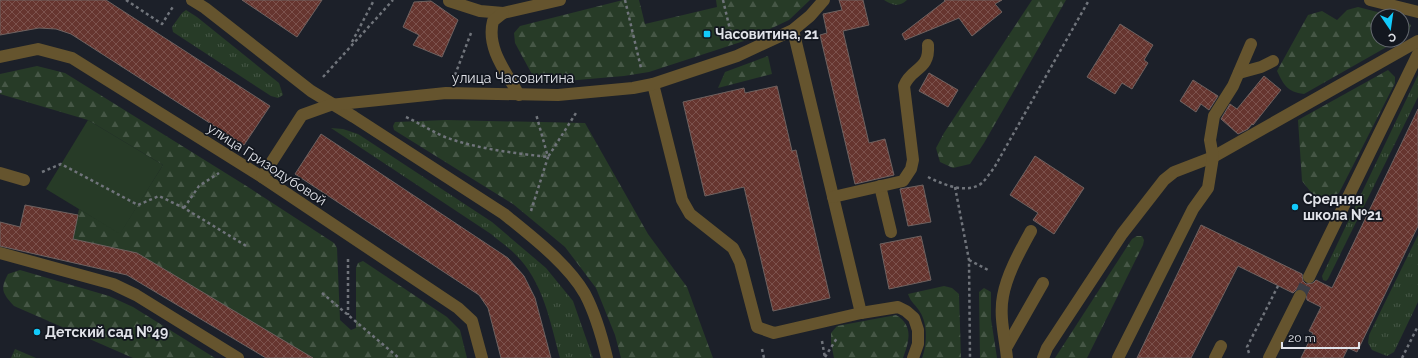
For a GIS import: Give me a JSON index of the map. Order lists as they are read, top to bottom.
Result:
{
  "streets": {
    "street": ["улица Часовитина", "улица Гризодубовой"]
  },
  "crossings": [
    ["улица Часовитина", "улица Гризодубовой"]
  ],
  "places": {
    "transit": ["Часовитина, 21"],
    "other": ["Средняя школа №21", "Детский сад №49"]
  },
  "scale_bar": "20 m",
  "north": "bottom"
}
